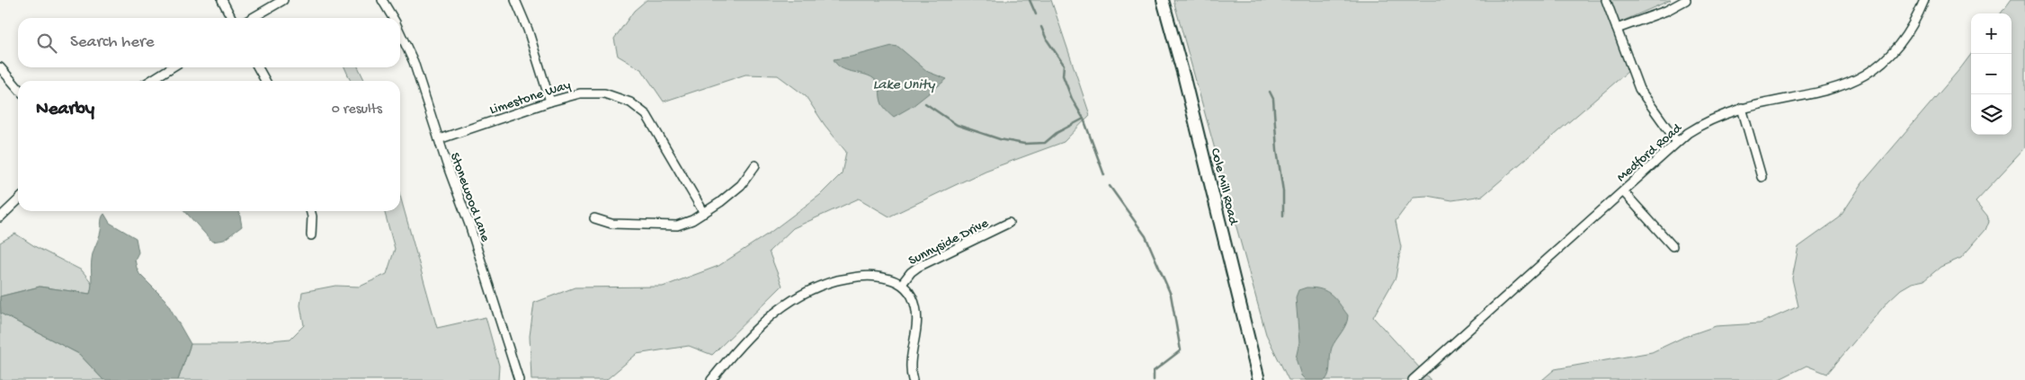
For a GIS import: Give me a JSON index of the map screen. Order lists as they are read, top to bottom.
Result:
{
  "streets": {
    "street": [
      "Limestone Way",
      "Medford Road",
      "Cole Mill Road",
      "Stonewood Lane",
      "Sunnyside Drive"
    ]
  },
  "crossings": [
    ["Limestone Way", "Stonewood Lane"]
  ],
  "water": ["Lake Unity"],
  "page": {
    "map_buttons": ["+", "−"],
    "search": "Search here",
    "heading": ["Nearby", "0 results"]
  }
}
